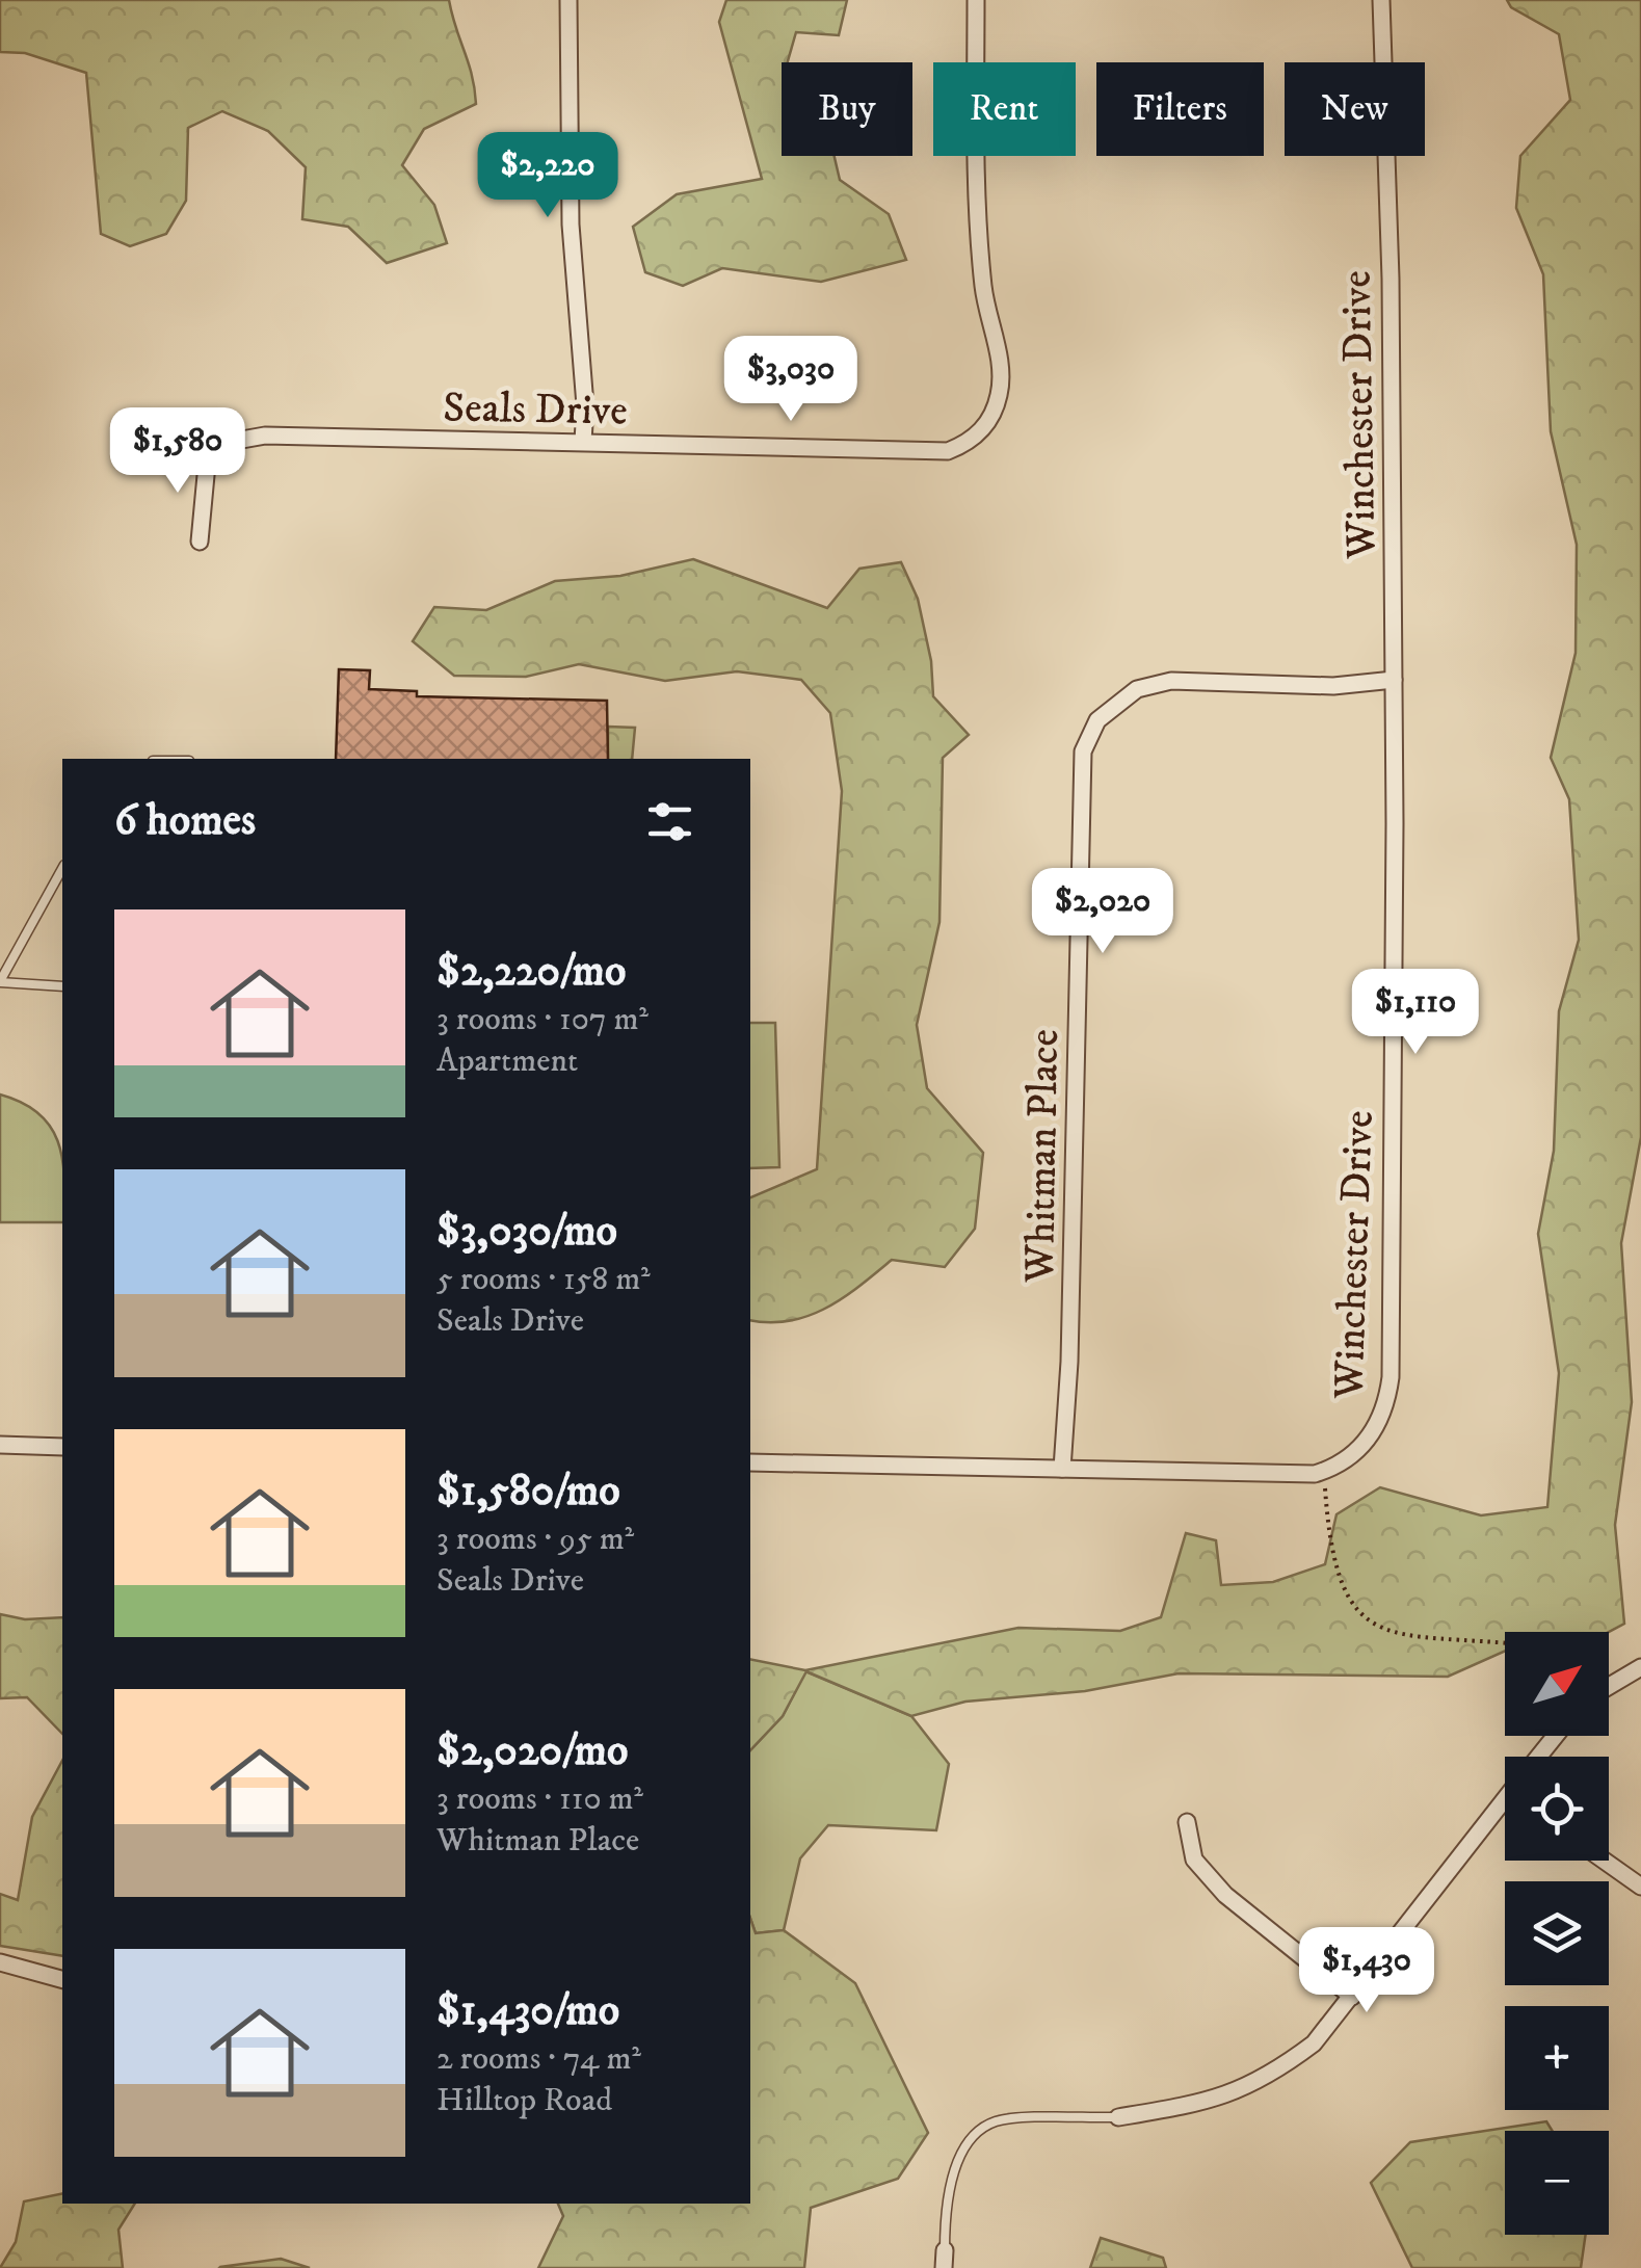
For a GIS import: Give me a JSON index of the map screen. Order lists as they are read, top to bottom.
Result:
{
  "streets": {
    "street": ["Seals Drive", "Winchester Drive", "Whitman Place"]
  },
  "crossings": [
    ["Winchester Drive", "Whitman Place"]
  ],
  "north": "top right",
  "page": {
    "chip": [
      "Buy",
      "Rent",
      "Filters",
      "New"
    ],
    "price": [
      "$2,220",
      "$3,030",
      "$1,580",
      "$2,020",
      "$1,110",
      "$1,430"
    ],
    "heading": "6 homes",
    "list": [
      {
        "name": "$2,220/mo",
        "note": "3 rooms · 107 m² · Apartment"
      },
      {
        "name": "$3,030/mo",
        "note": "5 rooms · 158 m² · Seals Drive"
      },
      {
        "name": "$1,580/mo",
        "note": "3 rooms · 95 m² · Seals Drive"
      },
      {
        "name": "$2,020/mo",
        "note": "3 rooms · 110 m² · Whitman Place"
      },
      {
        "name": "$1,430/mo",
        "note": "2 rooms · 74 m² · Hilltop Road"
      }
    ],
    "map_buttons": ["+", "−"]
  }
}
